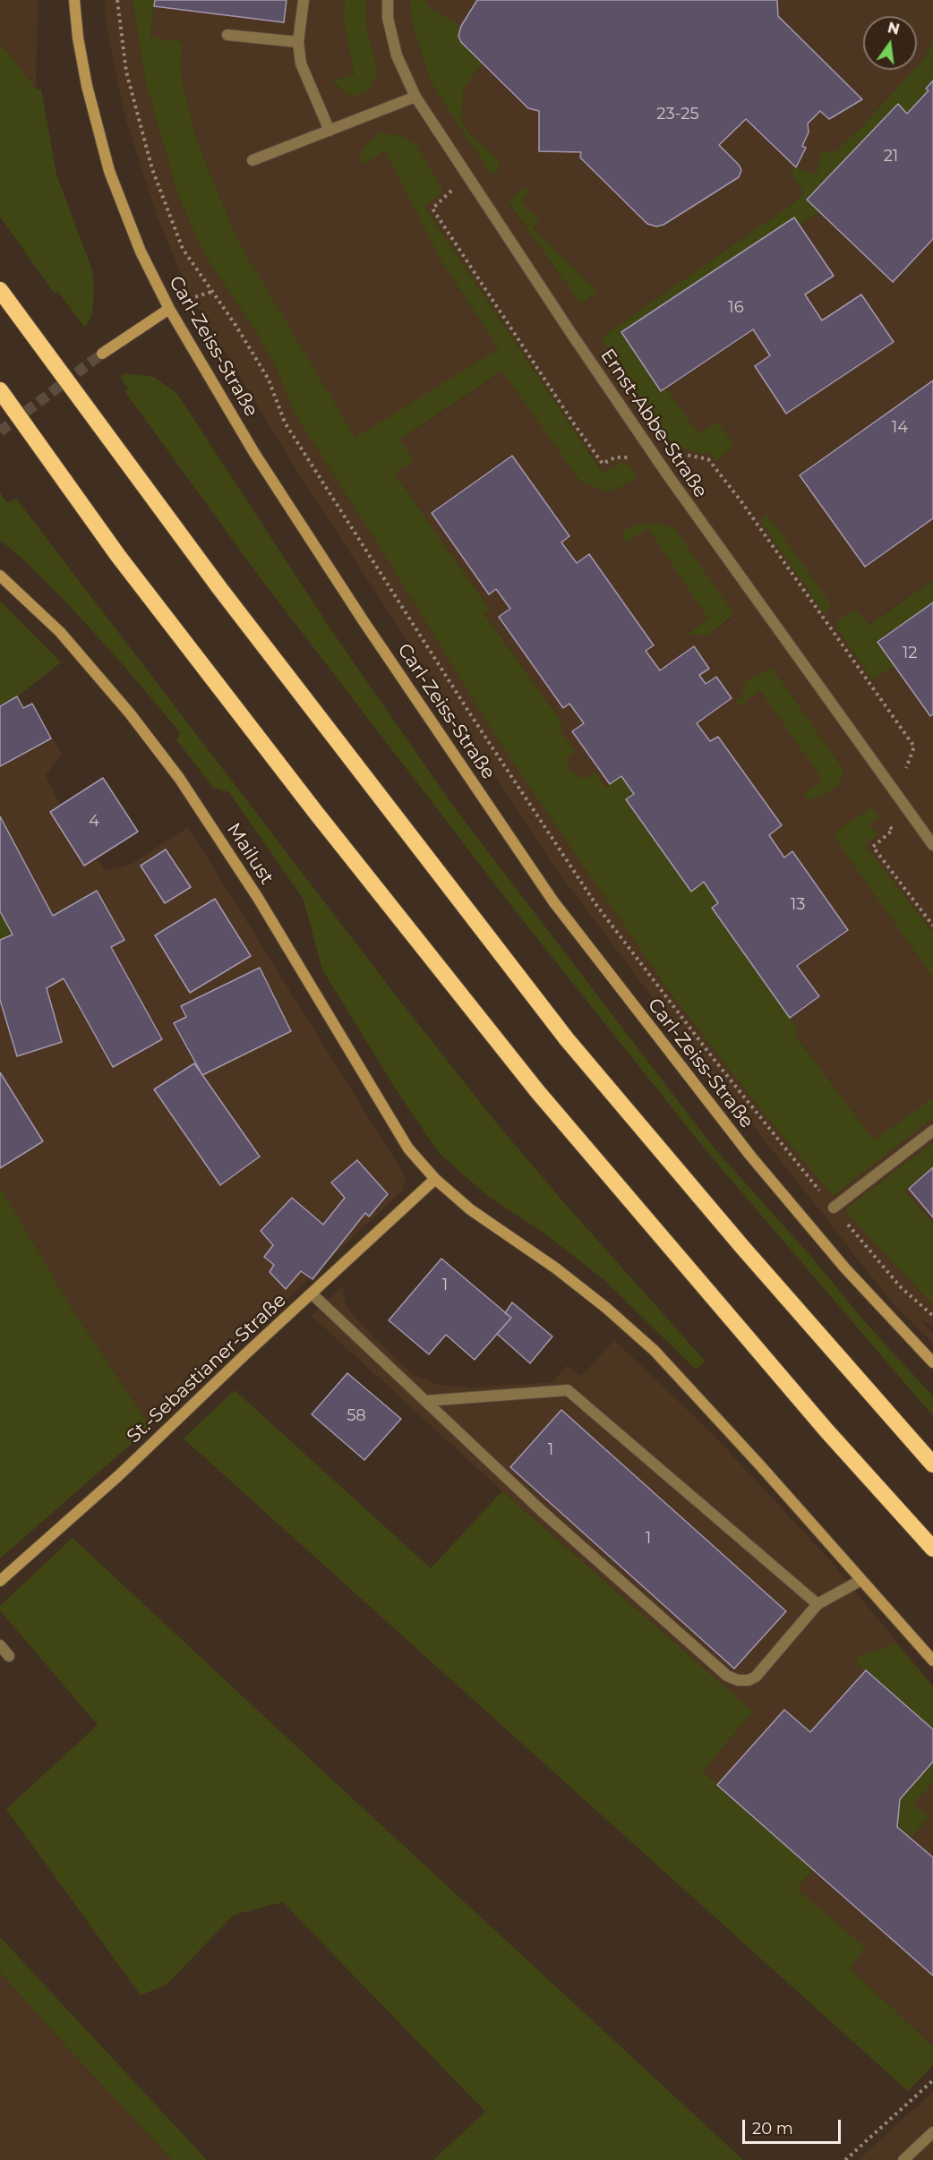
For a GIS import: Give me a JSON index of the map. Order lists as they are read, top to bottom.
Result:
{
  "streets": {
    "street": [
      "Carl-Zeiss-Straße",
      "Ernst-Abbe-Straße",
      "Mailust",
      "St.-Sebastianer-Straße"
    ]
  },
  "crossings": [
    ["Mailust", "St.-Sebastianer-Straße"]
  ],
  "house_numbers": [
    "23-25",
    "21",
    "16",
    "14",
    "12",
    "4",
    "13",
    "1",
    "58",
    "1",
    "1"
  ],
  "scale_bar": "20 m",
  "north": "top"
}
